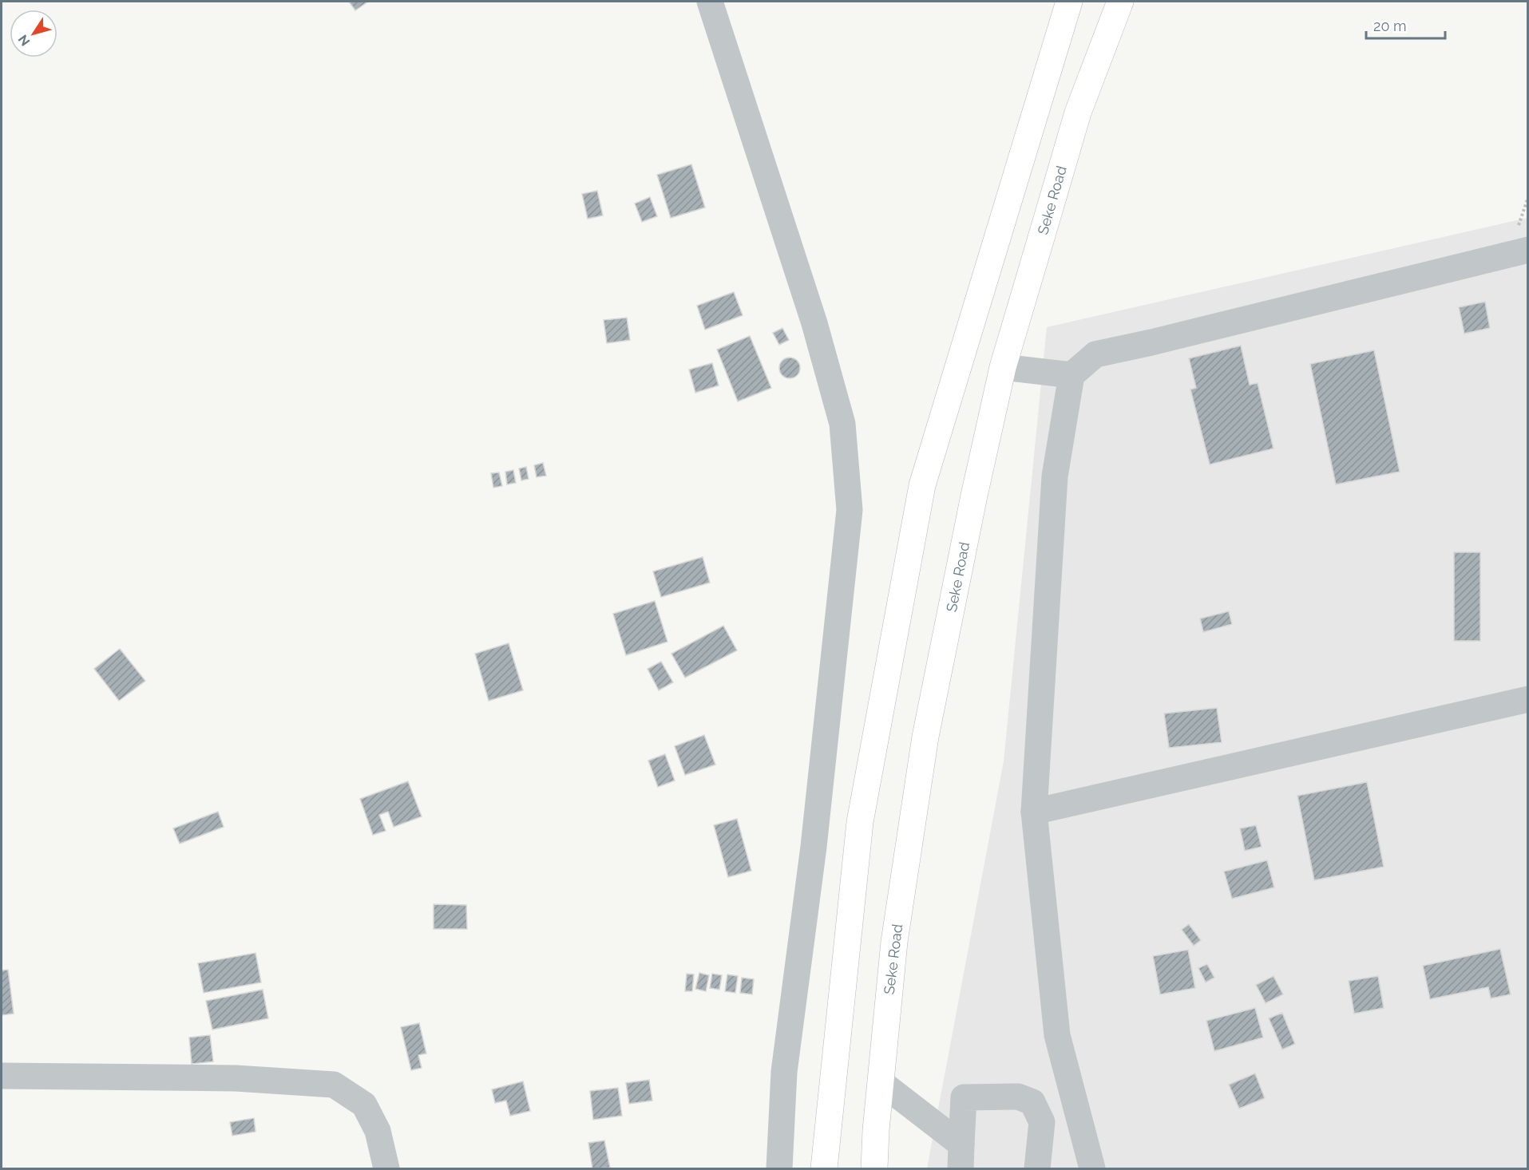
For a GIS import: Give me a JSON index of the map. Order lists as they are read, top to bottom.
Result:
{
  "streets": {
    "main road": ["Seke Road"]
  },
  "scale_bar": "20 m",
  "north": "bottom left"
}
